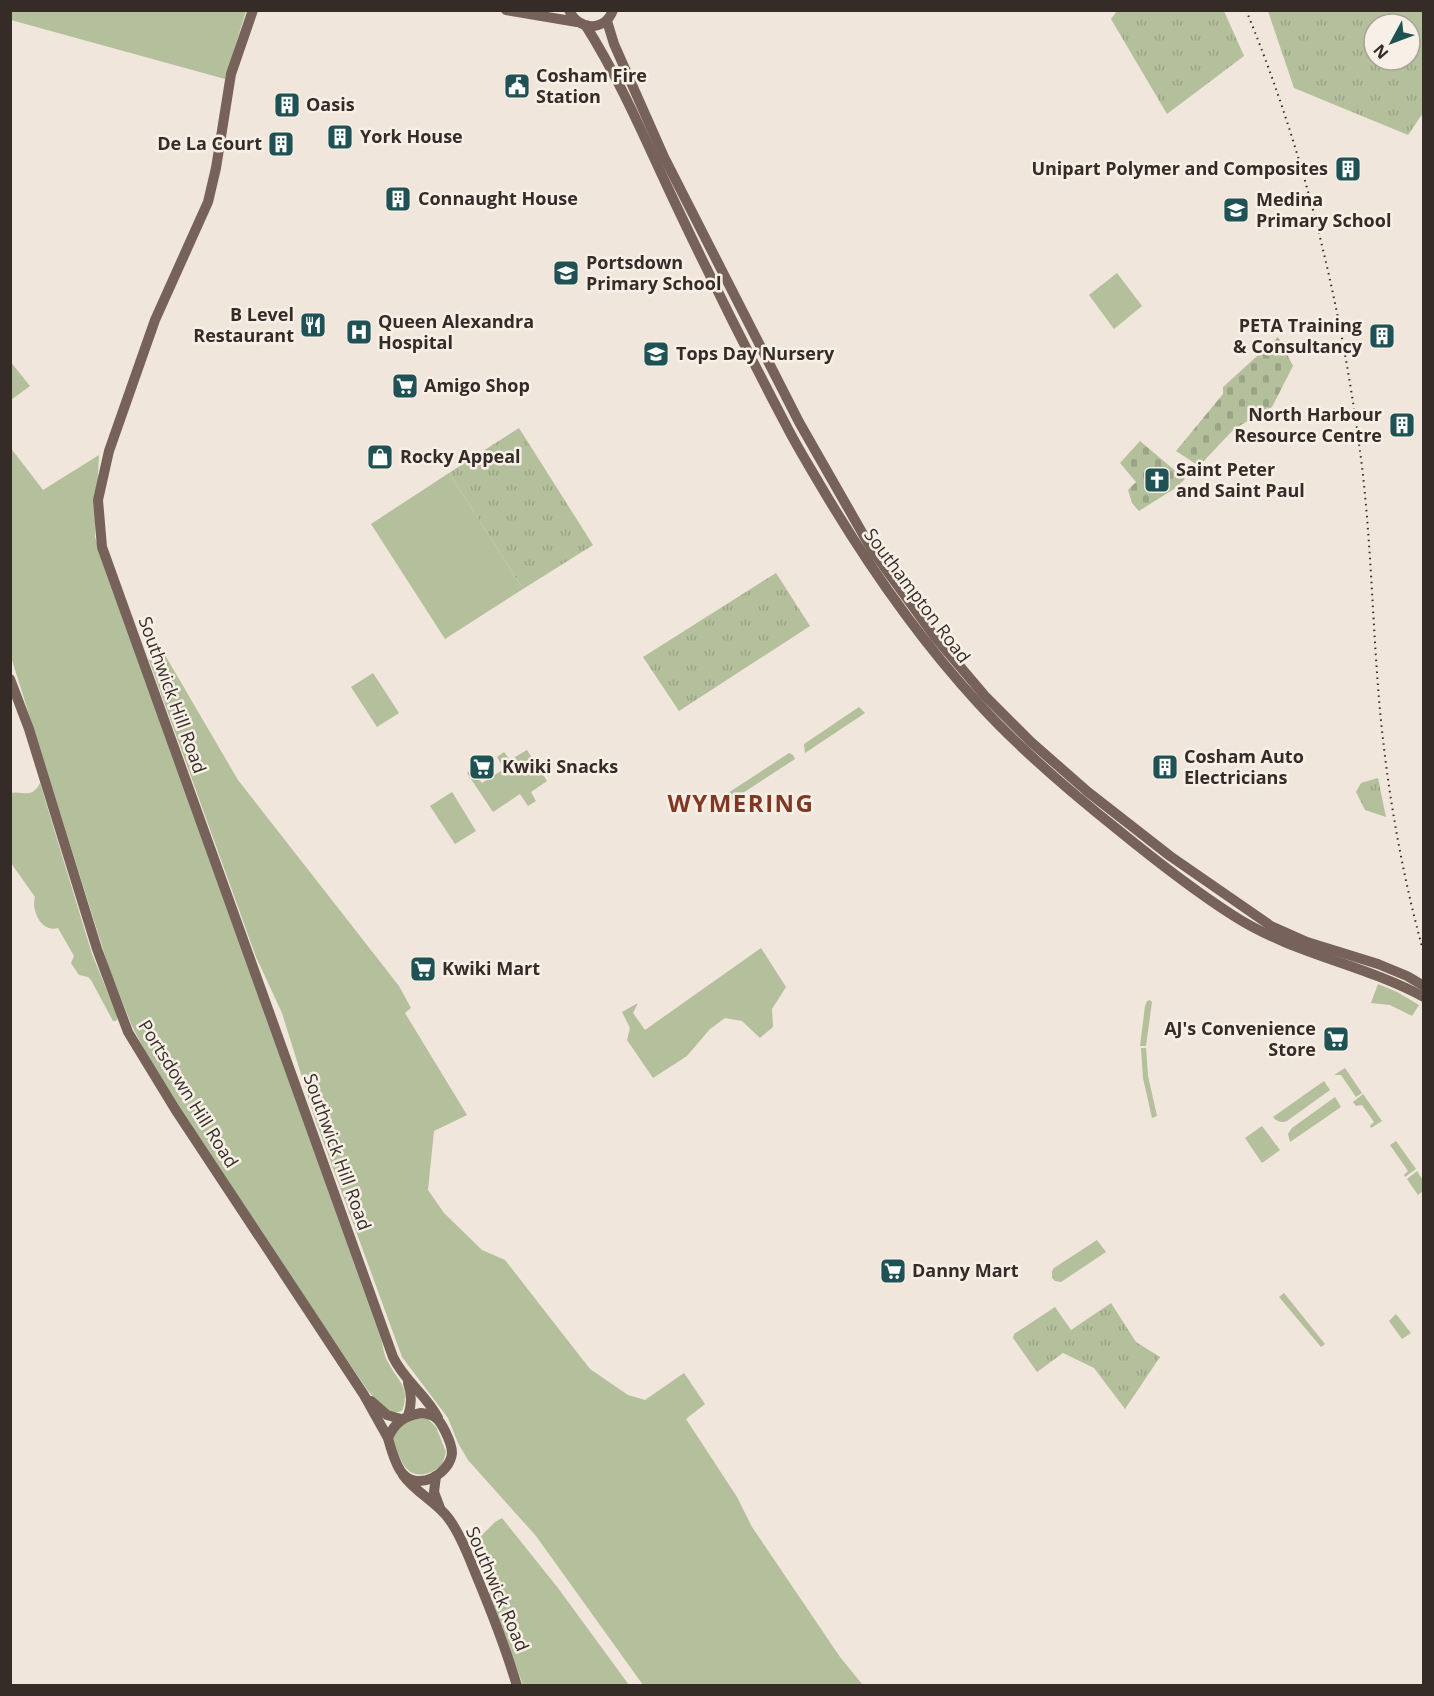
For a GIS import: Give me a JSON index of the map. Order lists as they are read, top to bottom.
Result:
{
  "streets": {
    "main road": [
      "Southampton Road",
      "Southwick Hill Road",
      "Portsdown Hill Road",
      "Southwick Road"
    ]
  },
  "crossings": [
    ["Southwick Hill Road", "Portsdown Hill Road"],
    ["Southwick Hill Road", "Southwick Road"],
    ["Portsdown Hill Road", "Southwick Road"]
  ],
  "districts": ["WYMERING"],
  "places": {
    "public building": ["Cosham Fire Station"],
    "building": [
      "Oasis",
      "York House",
      "De La Court",
      "Unipart Polymer and Composites",
      "Connaught House",
      "PETA Training & Consultancy",
      "North Harbour Resource Centre",
      "Cosham Auto Electricians"
    ],
    "school or university": ["Medina Primary School", "Portsdown Primary School", "Tops Day Nursery"],
    "restaurant": ["B Level Restaurant"],
    "hospital": ["Queen Alexandra Hospital"],
    "supermarket": [
      "Amigo Shop",
      "Kwiki Snacks",
      "Kwiki Mart",
      "AJ's Convenience Store",
      "Danny Mart"
    ],
    "shop": ["Rocky Appeal"],
    "church": ["Saint Peter and Saint Paul"]
  },
  "north": "bottom left"
}
